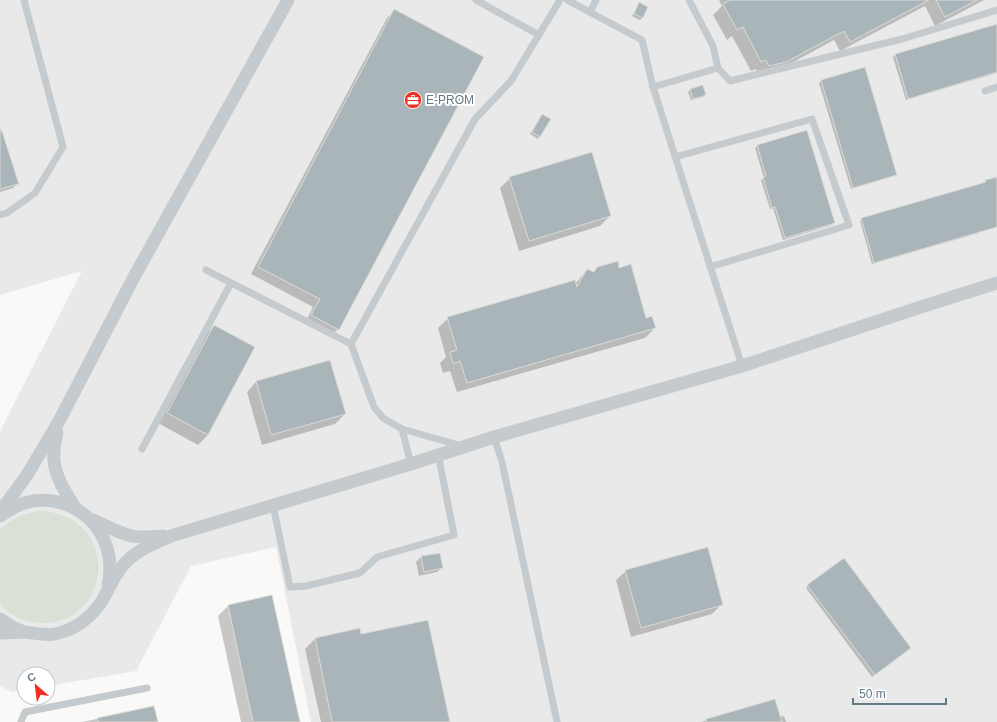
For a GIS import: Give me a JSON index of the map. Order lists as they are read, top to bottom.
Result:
{
  "places": {
    "office": ["E-PROM"]
  },
  "scale_bar": "50 m",
  "north": "top left"
}
